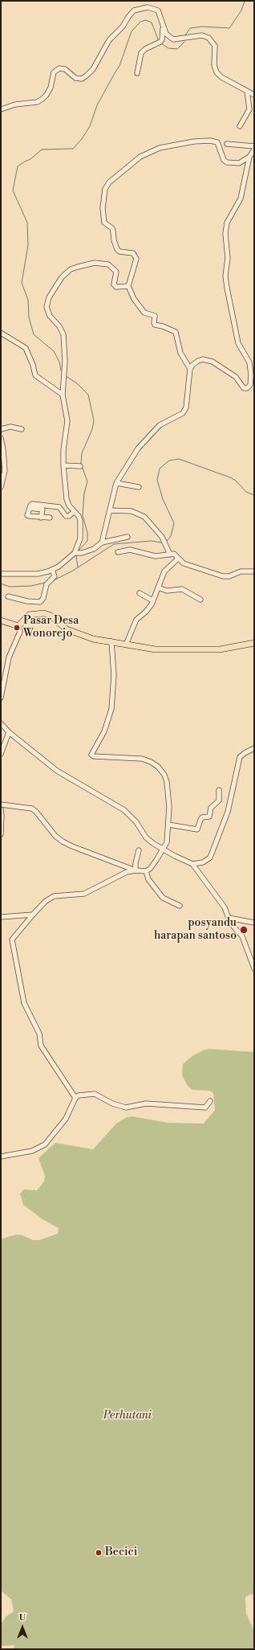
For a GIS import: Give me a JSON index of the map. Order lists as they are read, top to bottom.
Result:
{
  "parks": ["Perhutani"],
  "places": ["Pasar Desa Wonorejo", "posyandu harapan santoso", "Becici"],
  "north": "top"
}
